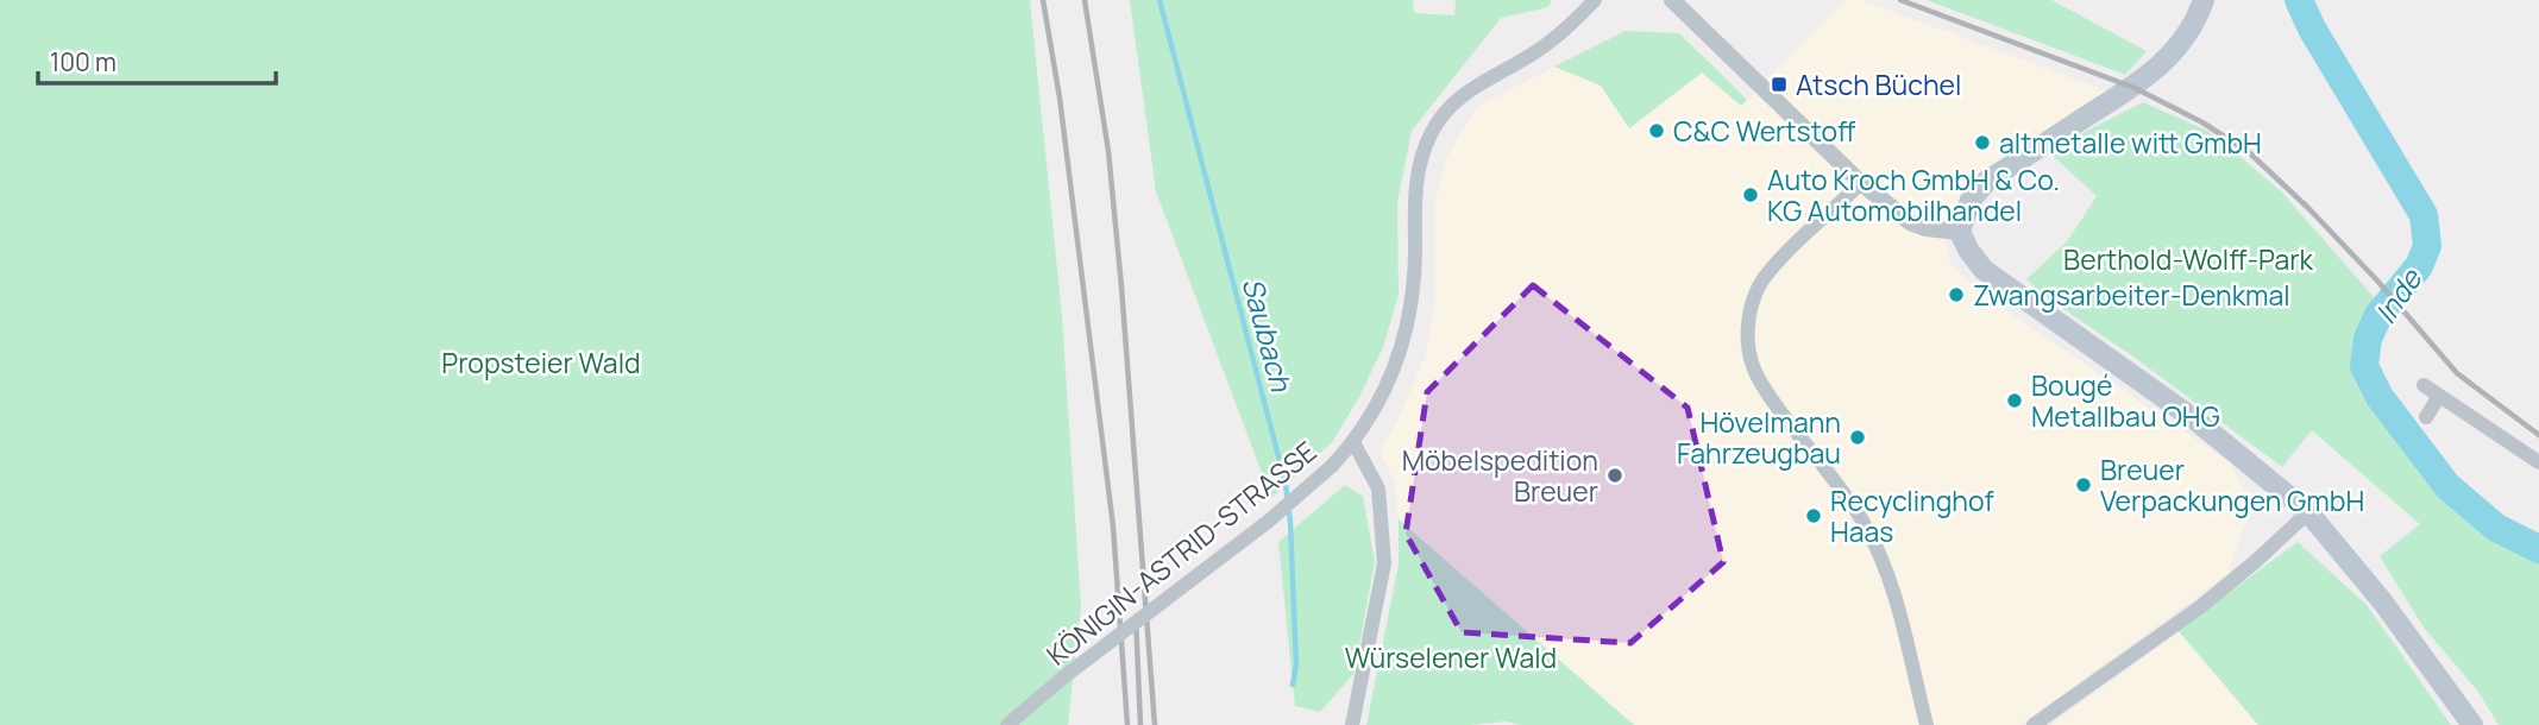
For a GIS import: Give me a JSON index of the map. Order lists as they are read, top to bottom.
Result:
{
  "streets": {
    "street": ["KÖNIGIN-ASTRID-STRASSE"]
  },
  "water": ["Inde", "Saubach"],
  "parks": ["Berthold-Wolff-Park", "Propsteier Wald", "Würselener Wald"],
  "places": {
    "transit": ["Atsch Büchel"],
    "other": [
      "C&C Wertstoff",
      "altmetalle witt GmbH",
      "Auto Kroch GmbH & Co. KG Automobilhandel",
      "Zwangsarbeiter-Denkmal",
      "Bougé Metallbau OHG",
      "Hövelmann Fahrzeugbau",
      "Möbelspedition Breuer",
      "Breuer Verpackungen GmbH",
      "Recyclinghof Haas"
    ]
  },
  "scale_bar": "100 m"
}
